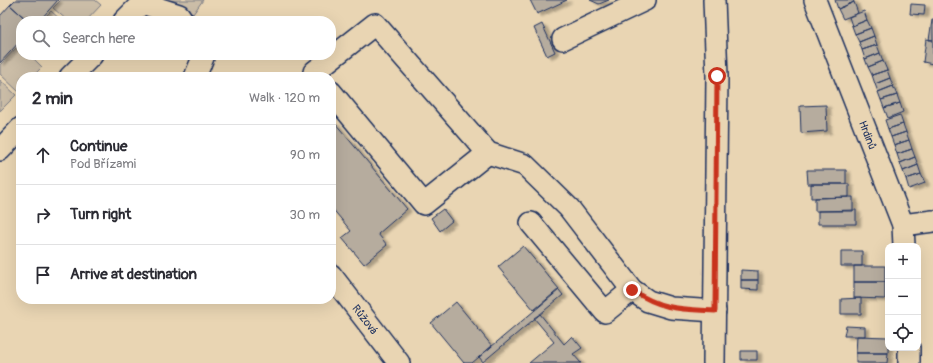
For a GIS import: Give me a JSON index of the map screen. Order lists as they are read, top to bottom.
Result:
{
  "streets": {
    "street": ["Hrdinů", "Růžová"]
  },
  "page": {
    "search": "Search here",
    "heading": ["2 min", "Walk · 120 m"],
    "list": [
      ["Continue", "Pod Břízami", "90 m"],
      ["Turn right", "30 m"],
      "Arrive at destination"
    ],
    "map_buttons": ["+", "−"]
  }
}
